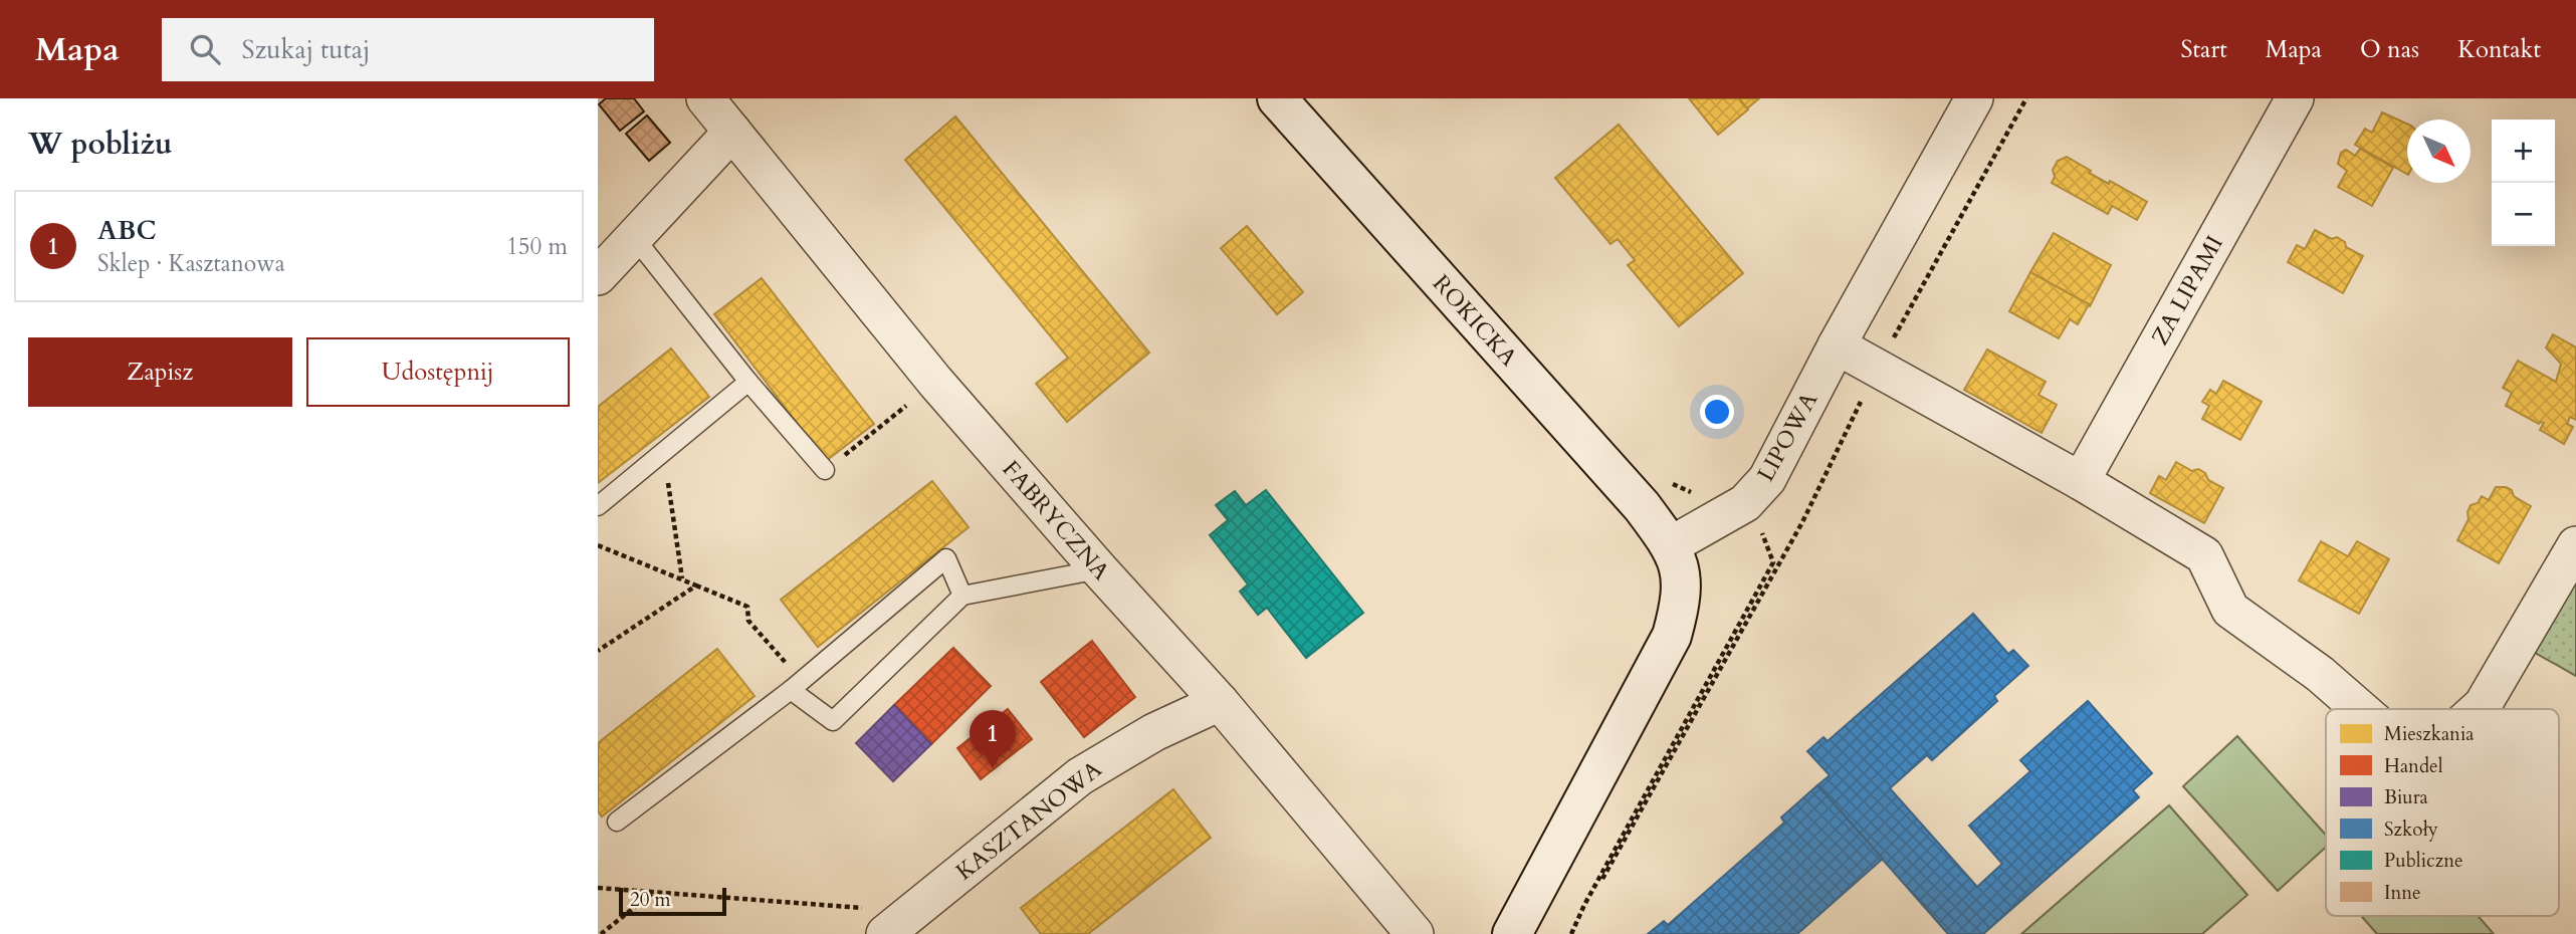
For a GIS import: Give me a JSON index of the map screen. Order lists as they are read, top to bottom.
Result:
{
  "streets": {
    "main road": ["ROKICKA"],
    "street": [
      "ZA LIPAMI",
      "LIPOWA",
      "FABRYCZNA",
      "KASZTANOWA"
    ]
  },
  "crossings": [
    ["ROKICKA", "LIPOWA"],
    ["FABRYCZNA", "KASZTANOWA"]
  ],
  "legend": [
    "Mieszkania",
    "Handel",
    "Biura",
    "Szkoły",
    "Publiczne",
    "Inne"
  ],
  "scale_bar": "20 m",
  "north": "bottom right",
  "page": {
    "header": "Mapa",
    "search": "Szukaj tutaj",
    "nav": [
      "Start",
      "Mapa",
      "O nas",
      "Kontakt"
    ],
    "heading": "W pobliżu",
    "map_buttons": ["+", "−"],
    "list": [
      {
        "mark": "1",
        "name": "ABC",
        "note": "Sklep · Kasztanowa",
        "value": "150 m"
      }
    ],
    "buttons": ["Zapisz", "Udostępnij"],
    "pins": "1",
    "scale": "20 m"
  }
}
